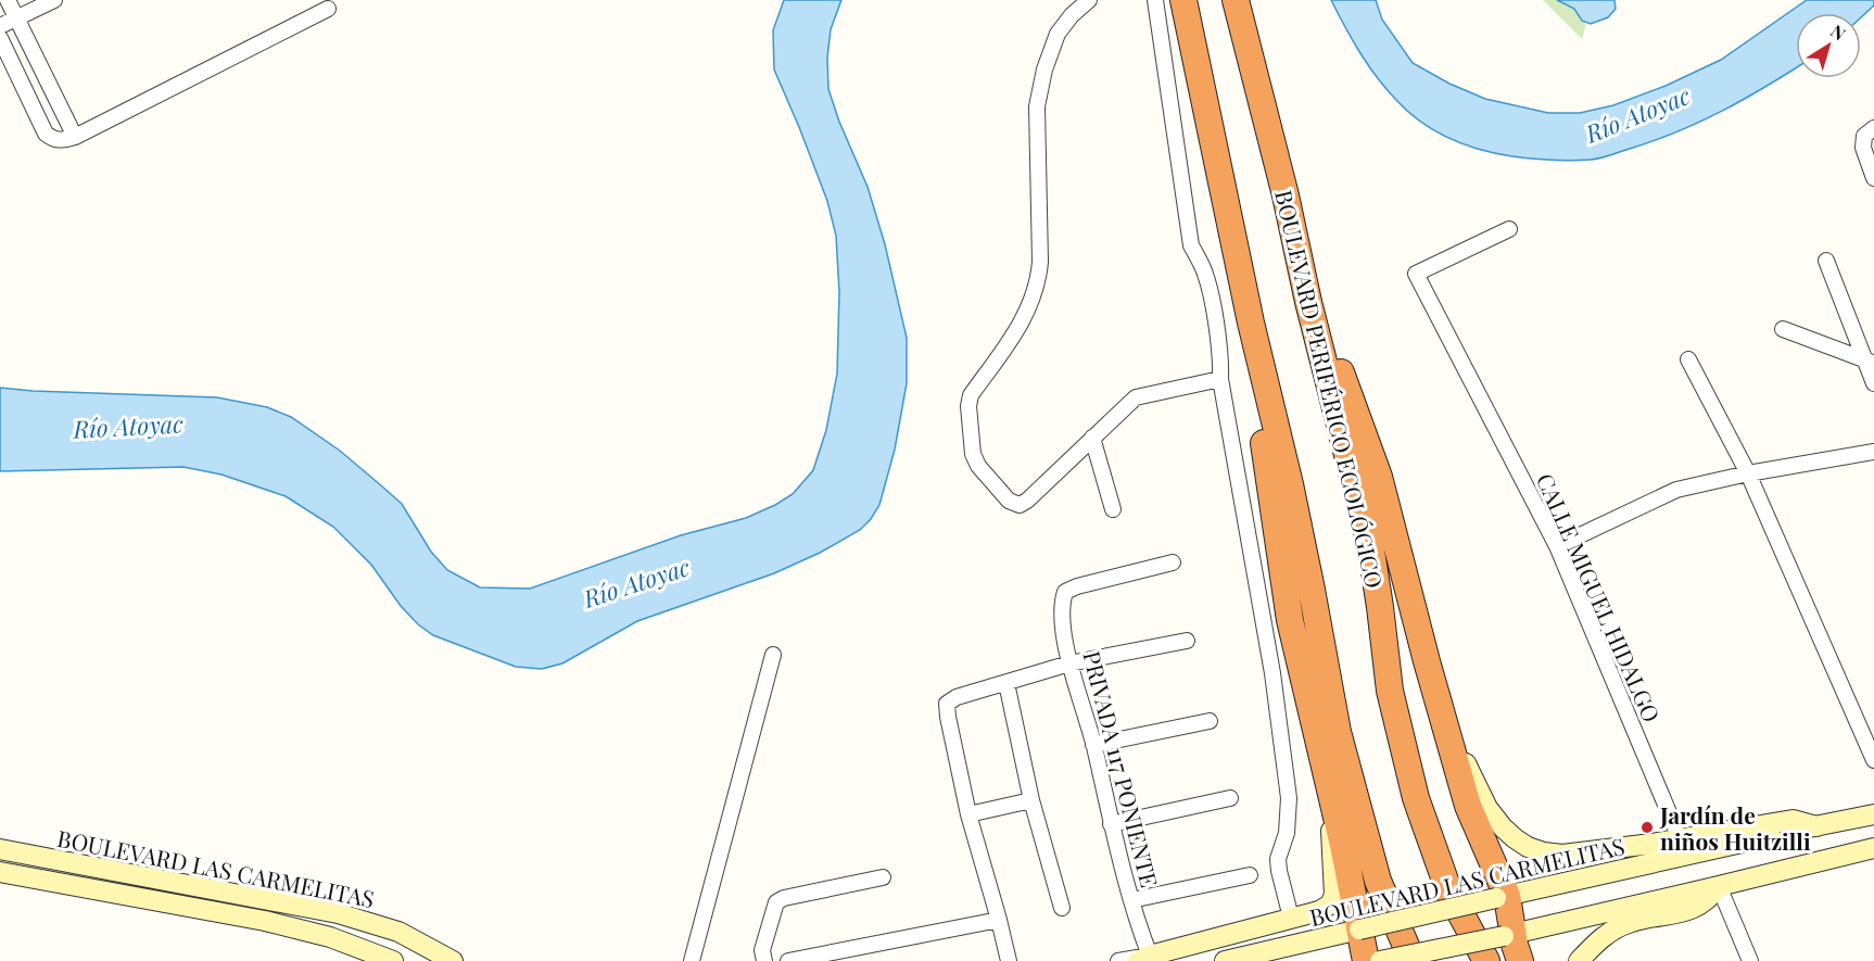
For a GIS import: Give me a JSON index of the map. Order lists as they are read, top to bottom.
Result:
{
  "streets": {
    "highway": ["BOULEVARD PERIFÉRICO ECOLÓGICO"],
    "main road": ["BOULEVARD LAS CARMELITAS"],
    "street": ["CALLE MIGUEL HIDALGO", "PRIVADA 117 PONIENTE"]
  },
  "water": ["Río Atoyac"],
  "places": ["Jardín de niños Huitzilli"],
  "north": "top right"
}
